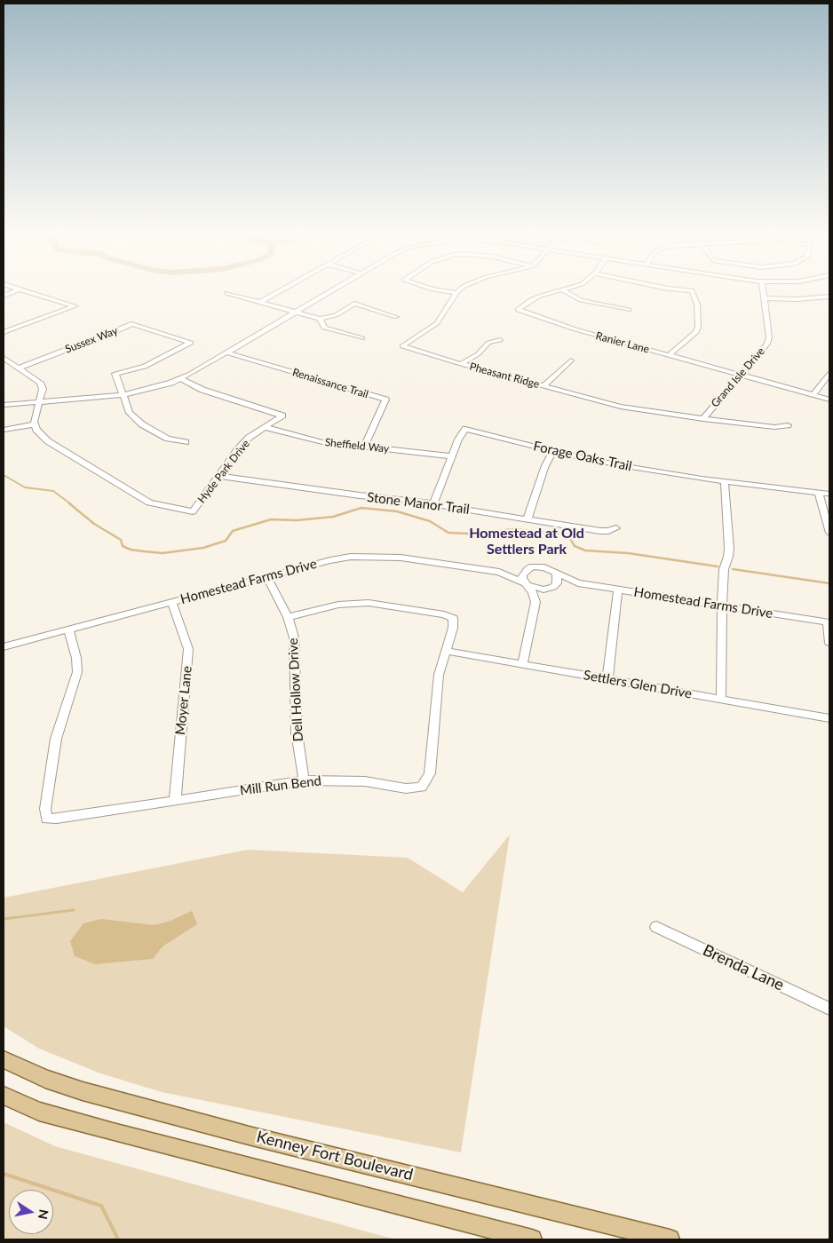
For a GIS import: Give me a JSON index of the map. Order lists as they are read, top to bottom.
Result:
{
  "streets": {
    "main road": ["Kenney Fort Boulevard"],
    "street": [
      "Sussex Way",
      "Ranier Lane",
      "Pheasant Ridge",
      "Grand Isle Drive",
      "Renaissance Trail",
      "Sheffield Way",
      "Forage Oaks Trail",
      "Hyde Park Drive",
      "Stone Manor Trail",
      "Homestead Farms Drive",
      "Settlers Glen Drive",
      "Dell Hollow Drive",
      "Moyer Lane",
      "Mill Run Bend",
      "Brenda Lane"
    ]
  },
  "crossings": [
    ["Ranier Lane", "Grand Isle Drive"],
    ["Pheasant Ridge", "Grand Isle Drive"],
    ["Renaissance Trail", "Sheffield Way"],
    ["Sheffield Way", "Forage Oaks Trail"],
    ["Sheffield Way", "Hyde Park Drive"],
    ["Forage Oaks Trail", "Stone Manor Trail"],
    ["Hyde Park Drive", "Stone Manor Trail"],
    ["Homestead Farms Drive", "Dell Hollow Drive"],
    ["Homestead Farms Drive", "Moyer Lane"],
    ["Homestead Farms Drive", "Mill Run Bend"],
    ["Settlers Glen Drive", "Mill Run Bend"],
    ["Dell Hollow Drive", "Mill Run Bend"],
    ["Moyer Lane", "Mill Run Bend"]
  ],
  "districts": ["Homestead at Old Settlers Park"],
  "north": "right"
}
